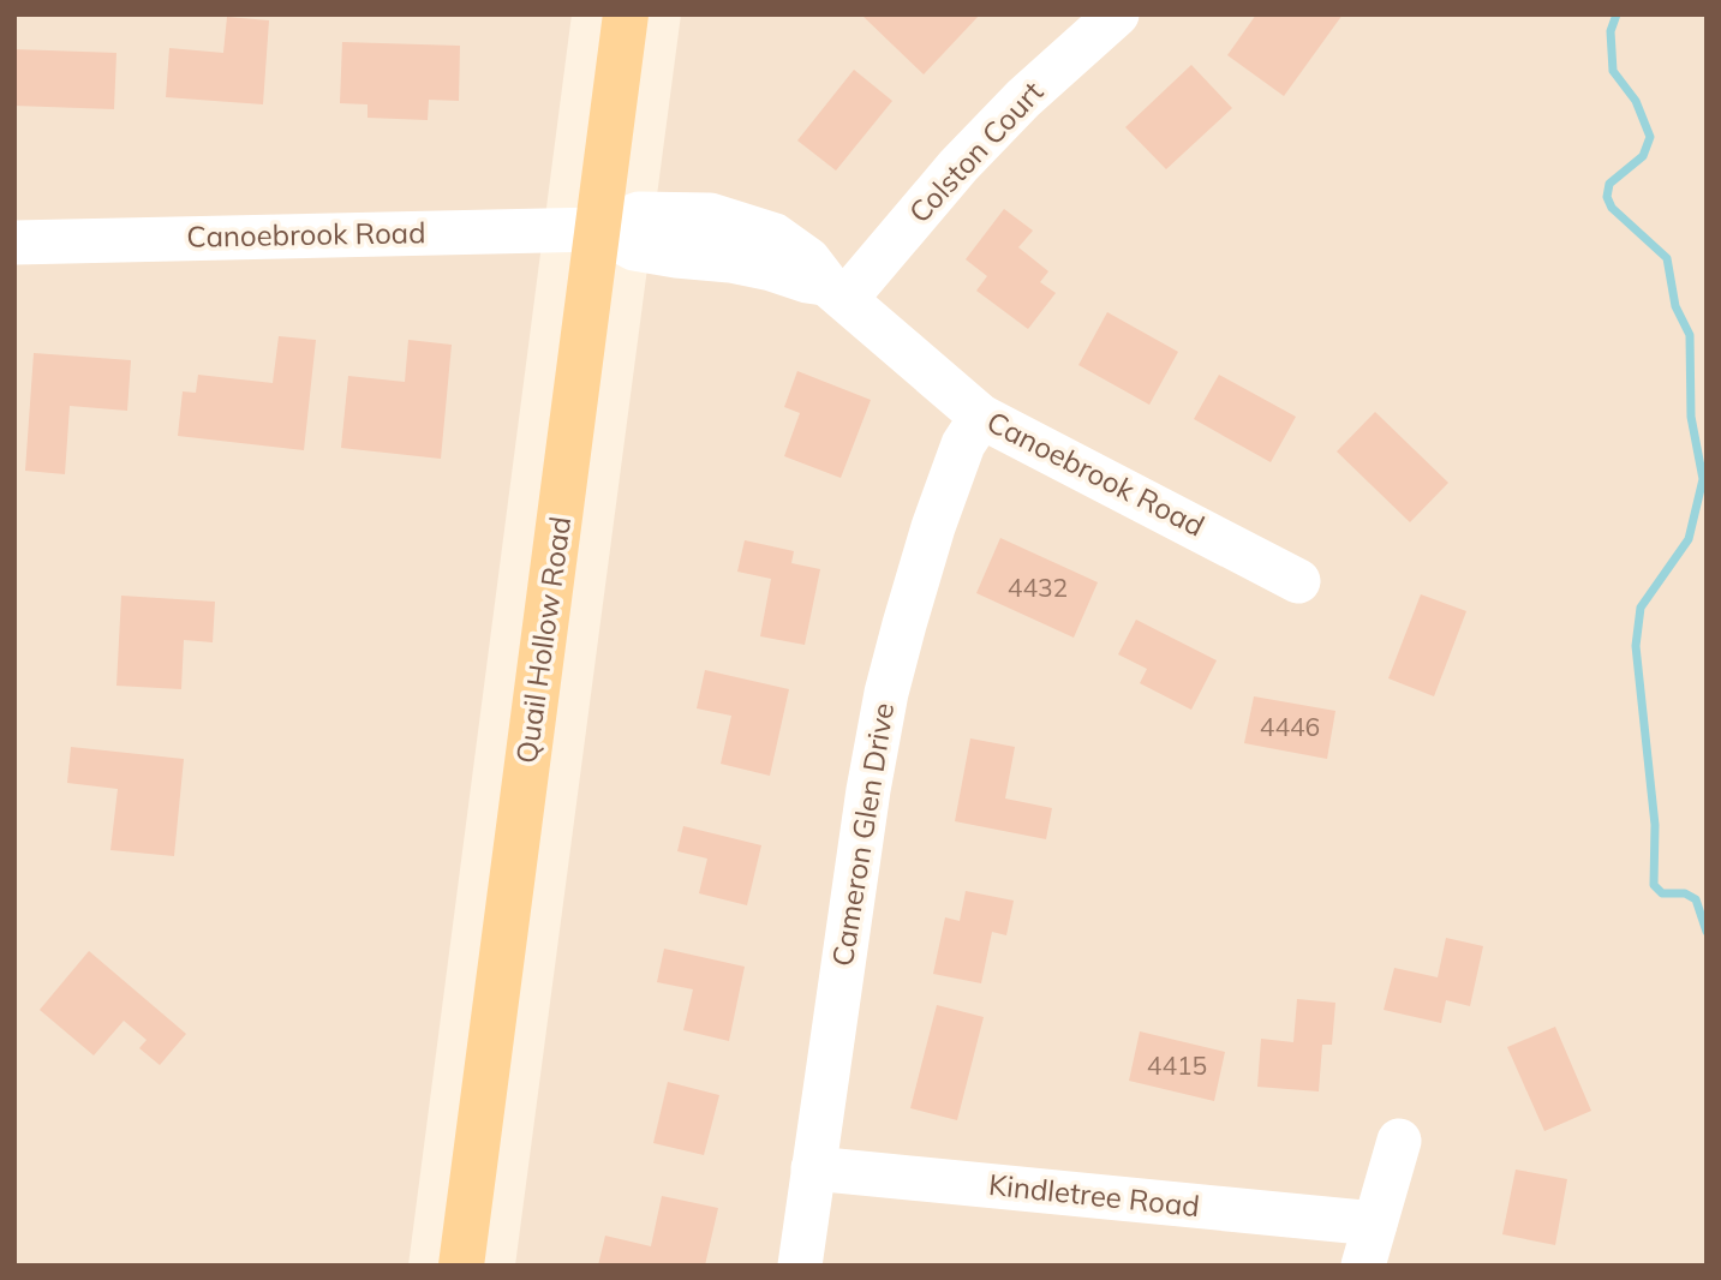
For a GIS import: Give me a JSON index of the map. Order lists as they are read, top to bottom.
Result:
{
  "streets": {
    "main road": ["Quail Hollow Road"],
    "street": [
      "Colston Court",
      "Canoebrook Road",
      "Cameron Glen Drive",
      "Kindletree Road"
    ]
  },
  "crossings": [
    ["Colston Court", "Canoebrook Road"],
    ["Canoebrook Road", "Quail Hollow Road"],
    ["Canoebrook Road", "Cameron Glen Drive"],
    ["Cameron Glen Drive", "Kindletree Road"]
  ],
  "house_numbers": ["4432", "4446", "4415"]
}
